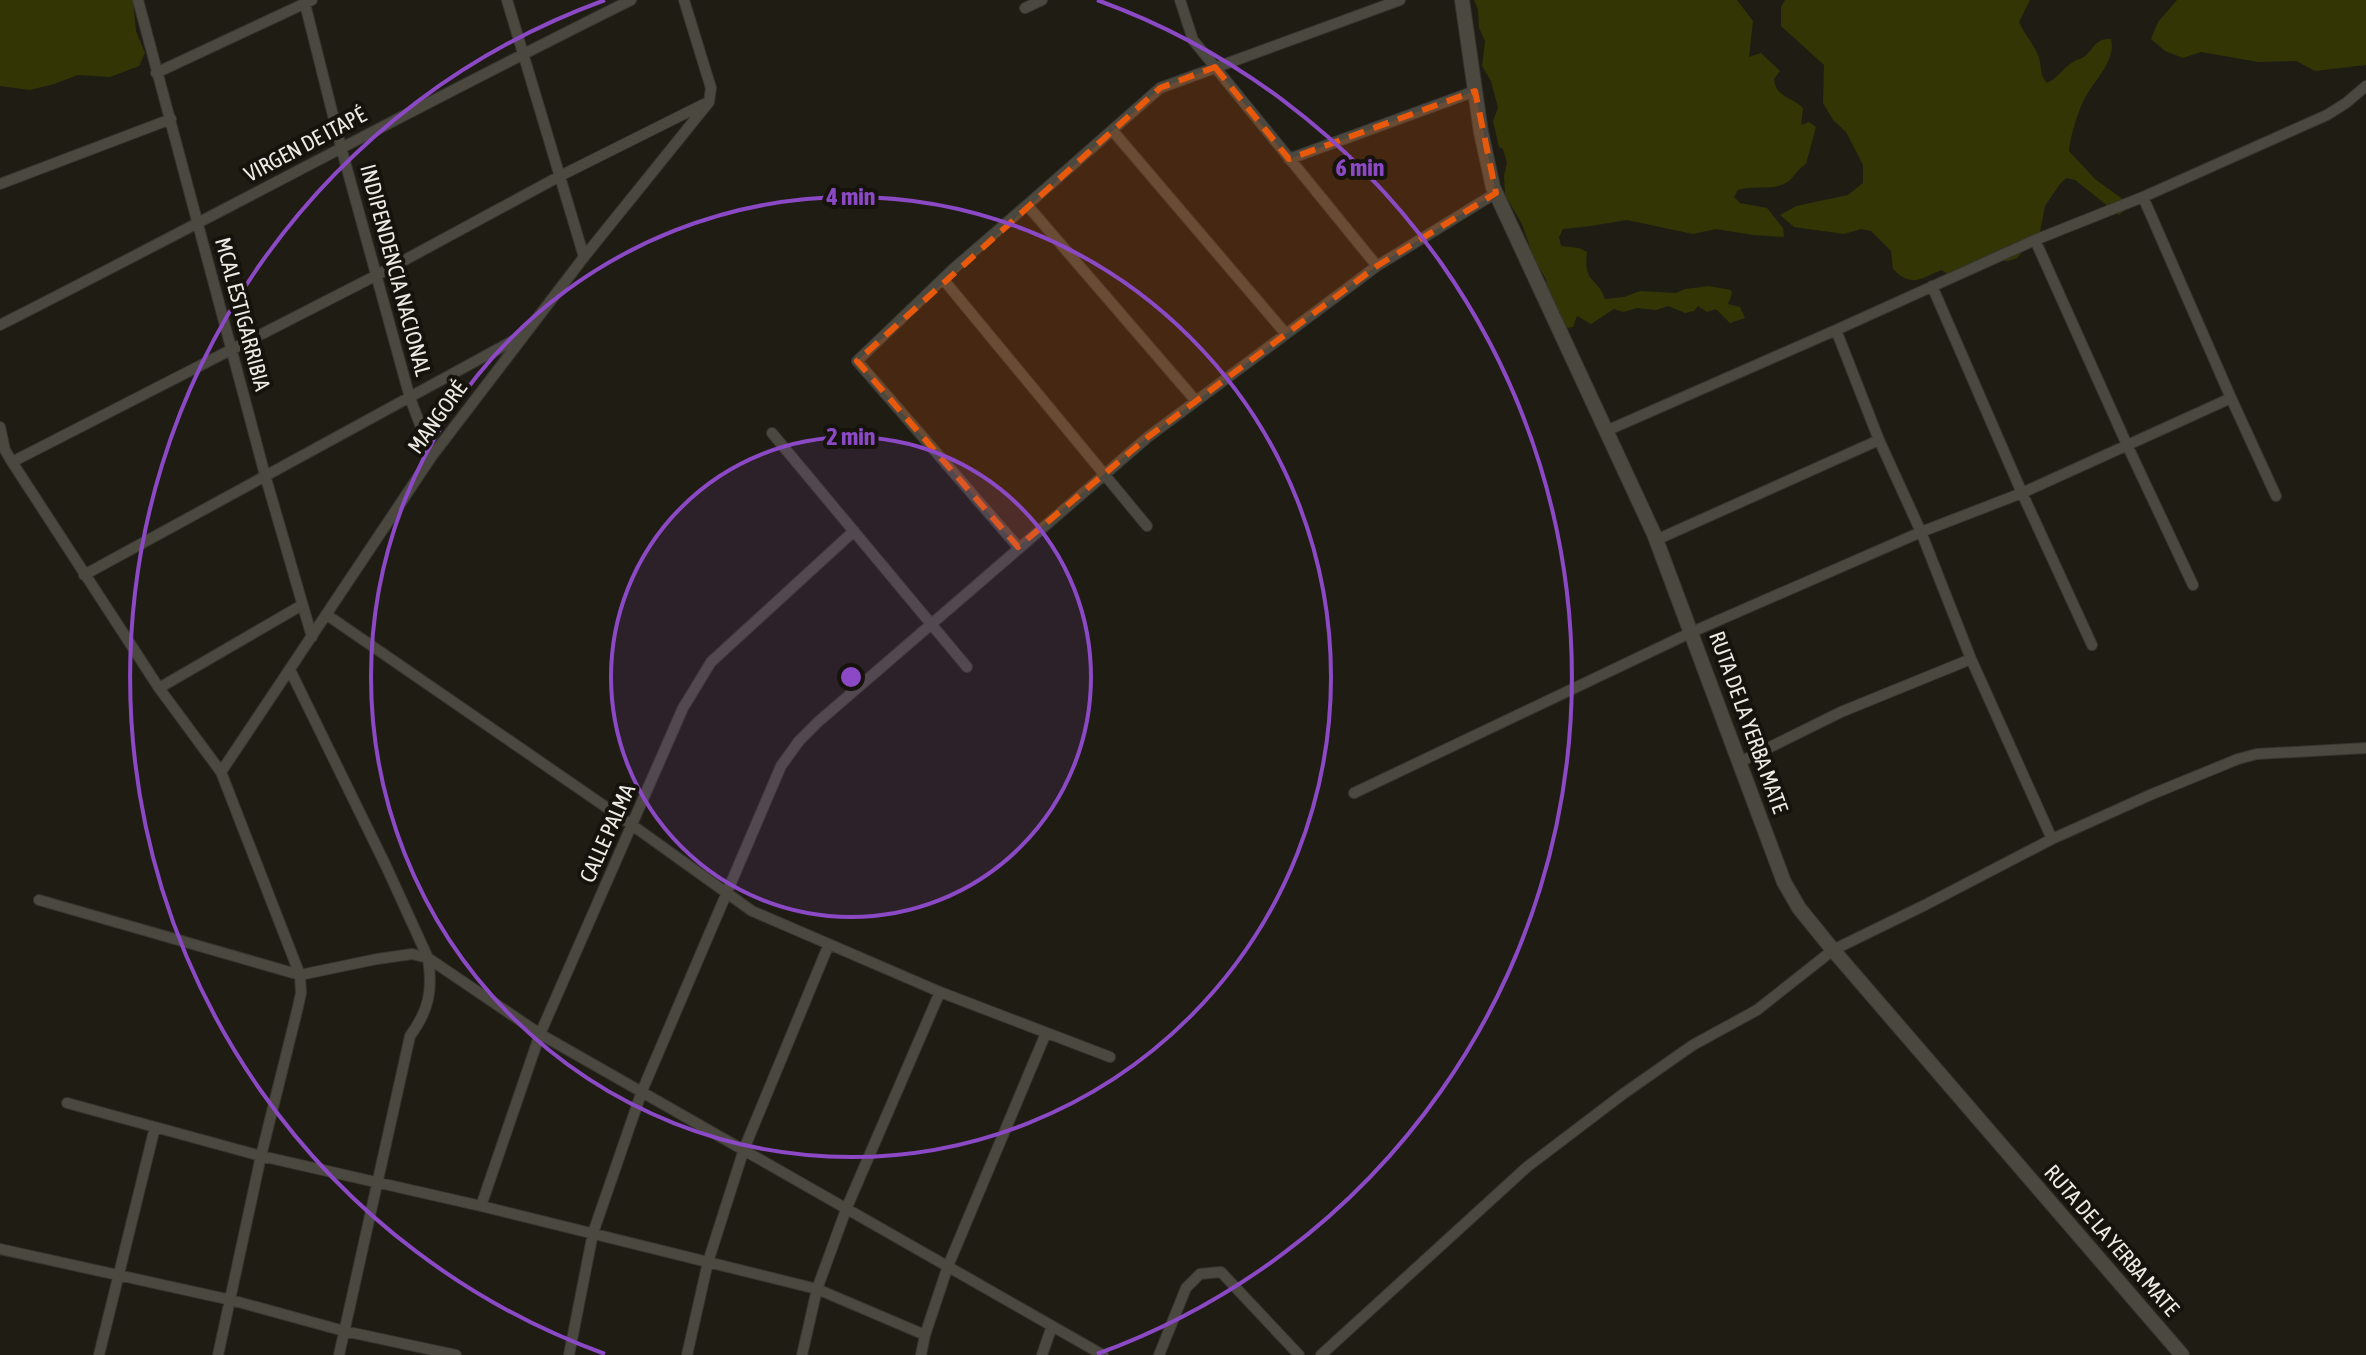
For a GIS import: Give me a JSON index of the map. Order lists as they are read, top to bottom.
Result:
{
  "streets": {
    "main road": ["RUTA DE LA YERBA MATE"],
    "street": [
      "VIRGEN DE ITAPÉ",
      "INDIPENDENCIA NACIONAL",
      "MCAL ESTIGARRIBIA",
      "MANGORÉ",
      "CALLE PALMA"
    ]
  },
  "crossings": [
    ["VIRGEN DE ITAPÉ", "INDIPENDENCIA NACIONAL"],
    ["VIRGEN DE ITAPÉ", "MCAL ESTIGARRIBIA"],
    ["INDIPENDENCIA NACIONAL", "MANGORÉ"],
    ["MCAL ESTIGARRIBIA", "MANGORÉ"]
  ],
  "rings": ["6 min", "4 min", "2 min"]
}
